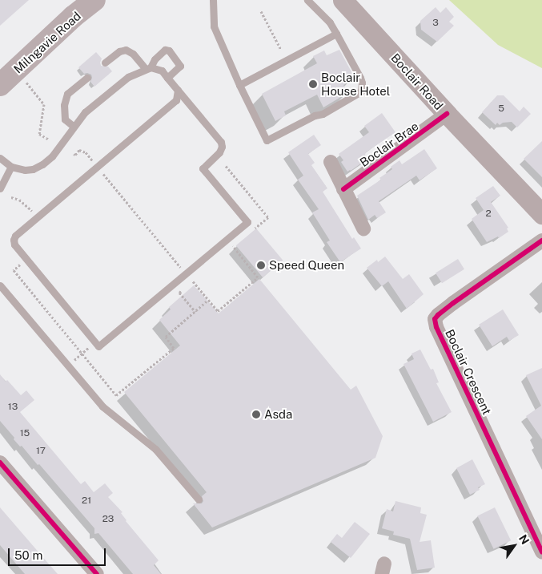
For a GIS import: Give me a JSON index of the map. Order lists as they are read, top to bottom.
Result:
{
  "streets": {
    "main road": ["Milngavie Road", "Boclair Road"],
    "street": ["Boclair Brae", "Boclair Crescent"]
  },
  "crossings": [
    ["Boclair Road", "Boclair Brae"]
  ],
  "places": ["Boclair House Hotel", "Speed Queen", "Asda"],
  "house_numbers": [
    "3",
    "5",
    "2",
    "13",
    "15",
    "17",
    "21",
    "23"
  ],
  "scale_bar": "50 m",
  "north": "top right"
}
